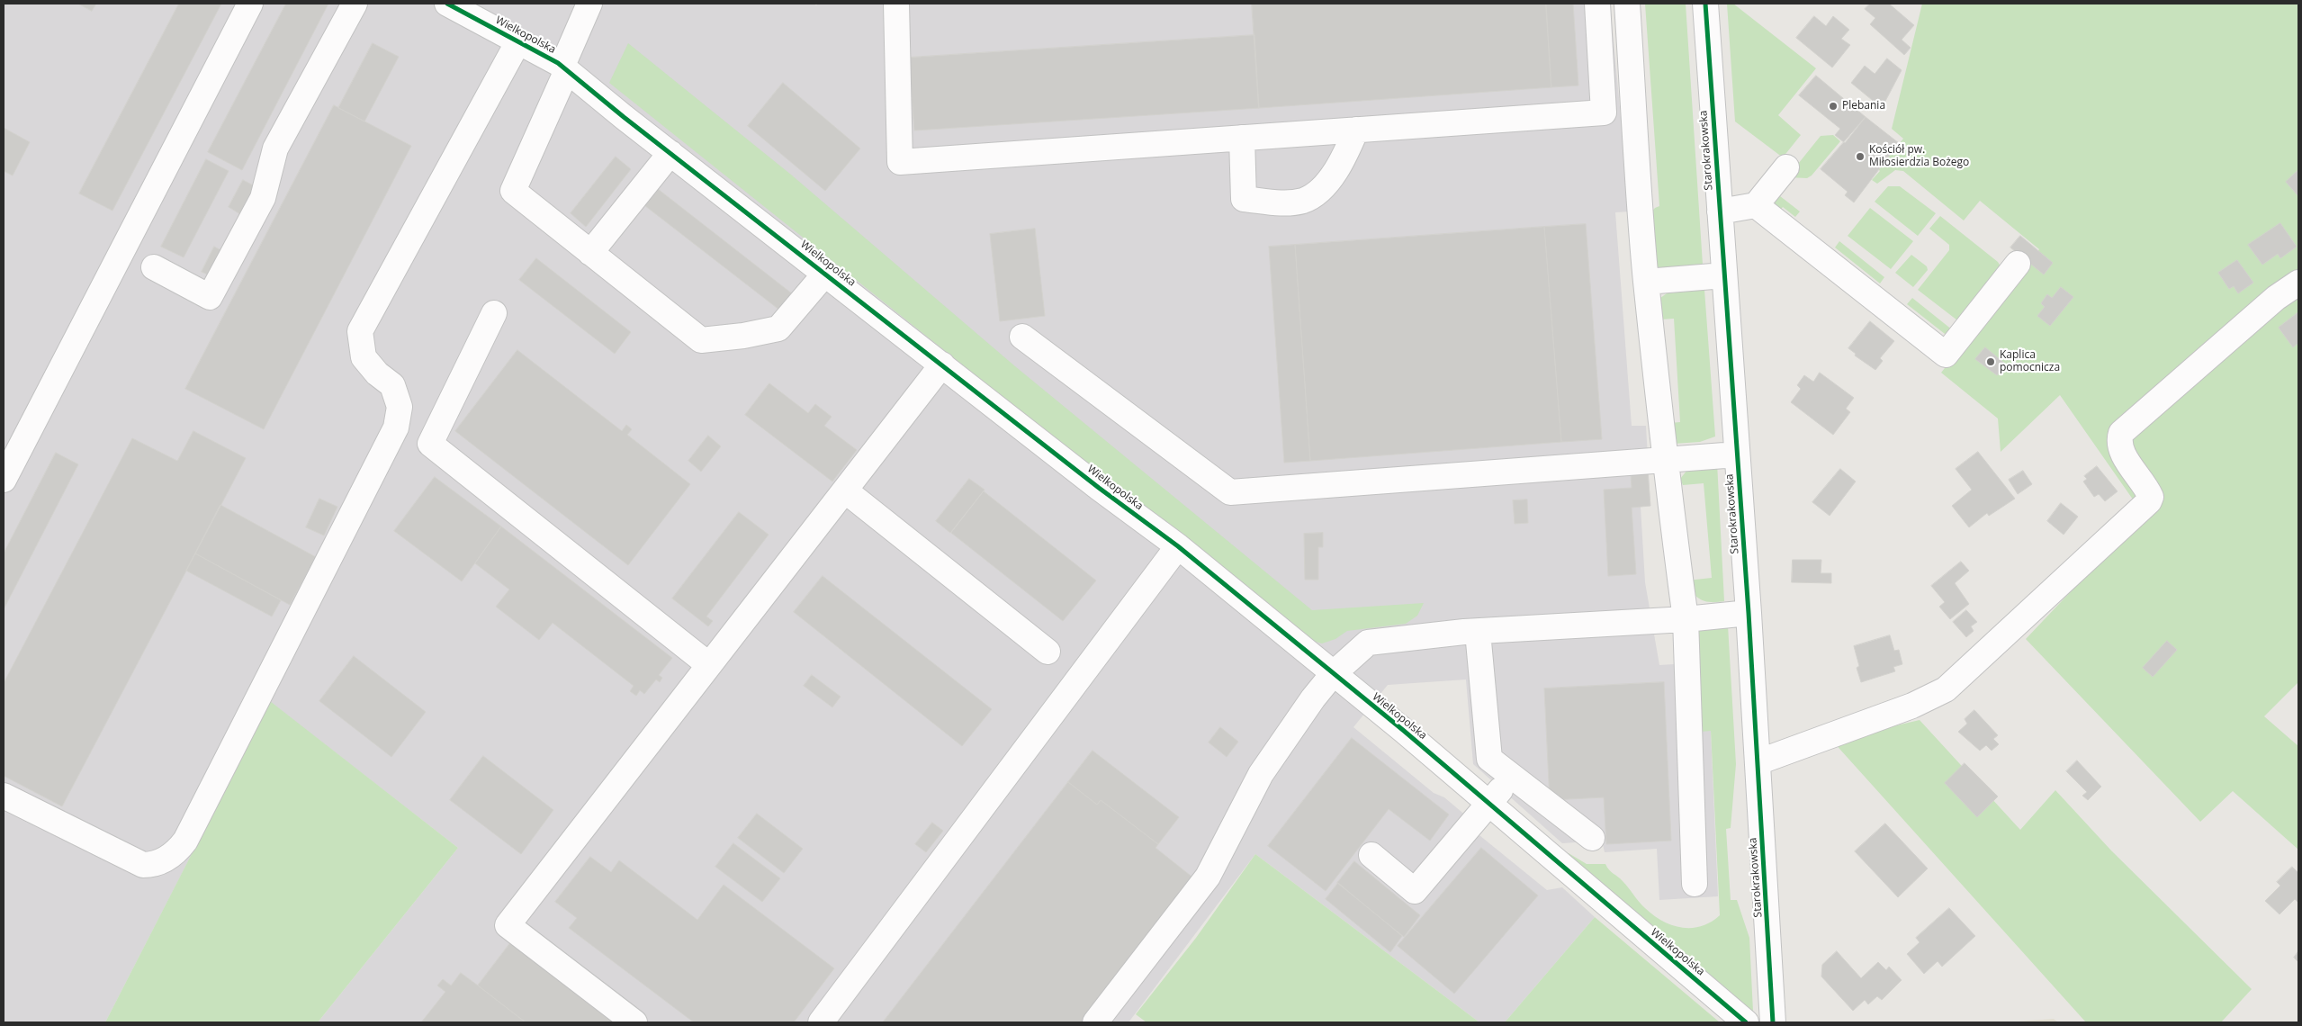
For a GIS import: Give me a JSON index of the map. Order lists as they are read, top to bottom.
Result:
{
  "streets": {
    "street": ["Wielkopolska", "Starokrakowska"]
  },
  "places": ["Plebania", "Kościół pw. Miłosierdzia Bożego", "Kaplica pomocnicza"]
}
